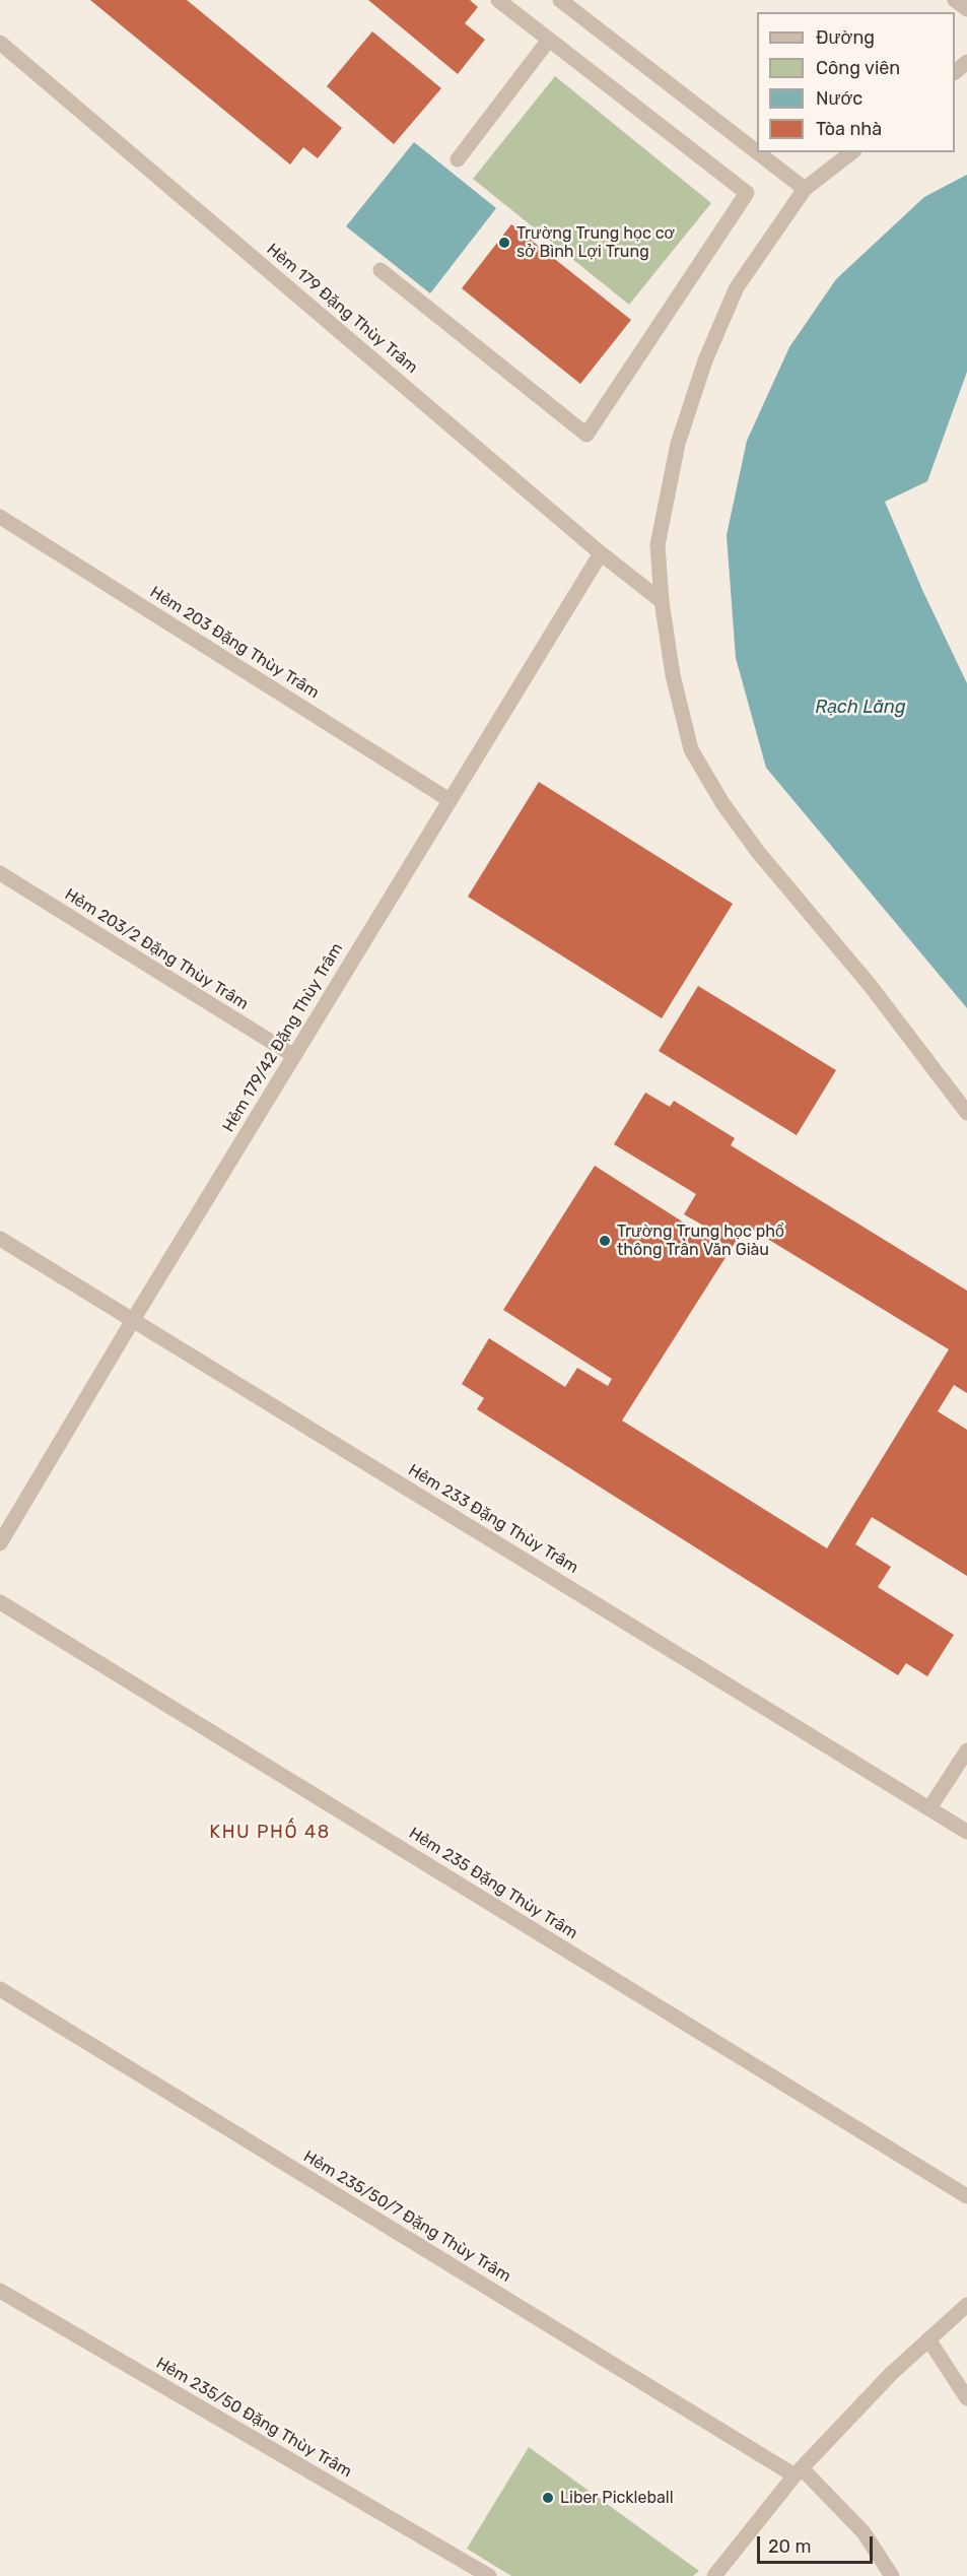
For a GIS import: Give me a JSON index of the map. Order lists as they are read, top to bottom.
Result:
{
  "streets": {
    "street": [
      "Hẻm 179 Đặng Thùy Trâm",
      "Hẻm 203 Đặng Thùy Trâm",
      "Hẻm 203/2 Đặng Thùy Trâm",
      "Hẻm 179/42 Đặng Thùy Trâm",
      "Hẻm 233 Đặng Thùy Trâm",
      "Hẻm 235 Đặng Thùy Trâm",
      "Hẻm 235/50/7 Đặng Thùy Trâm",
      "Hẻm 235/50 Đặng Thùy Trâm"
    ]
  },
  "crossings": [
    ["Hẻm 179 Đặng Thùy Trâm", "Hẻm 179/42 Đặng Thùy Trâm"],
    ["Hẻm 203 Đặng Thùy Trâm", "Hẻm 179/42 Đặng Thùy Trâm"],
    ["Hẻm 203/2 Đặng Thùy Trâm", "Hẻm 179/42 Đặng Thùy Trâm"],
    ["Hẻm 179/42 Đặng Thùy Trâm", "Hẻm 233 Đặng Thùy Trâm"]
  ],
  "districts": ["KHU PHỐ 48"],
  "water": ["Rạch Lăng"],
  "places": ["Trường Trung học cơ sở Bình Lợi Trung", "Trường Trung học phổ thông Trần Văn Giàu", "Liber Pickleball"],
  "legend": [
    "Đường",
    "Công viên",
    "Nước",
    "Tòa nhà"
  ],
  "scale_bar": "20 m"
}
